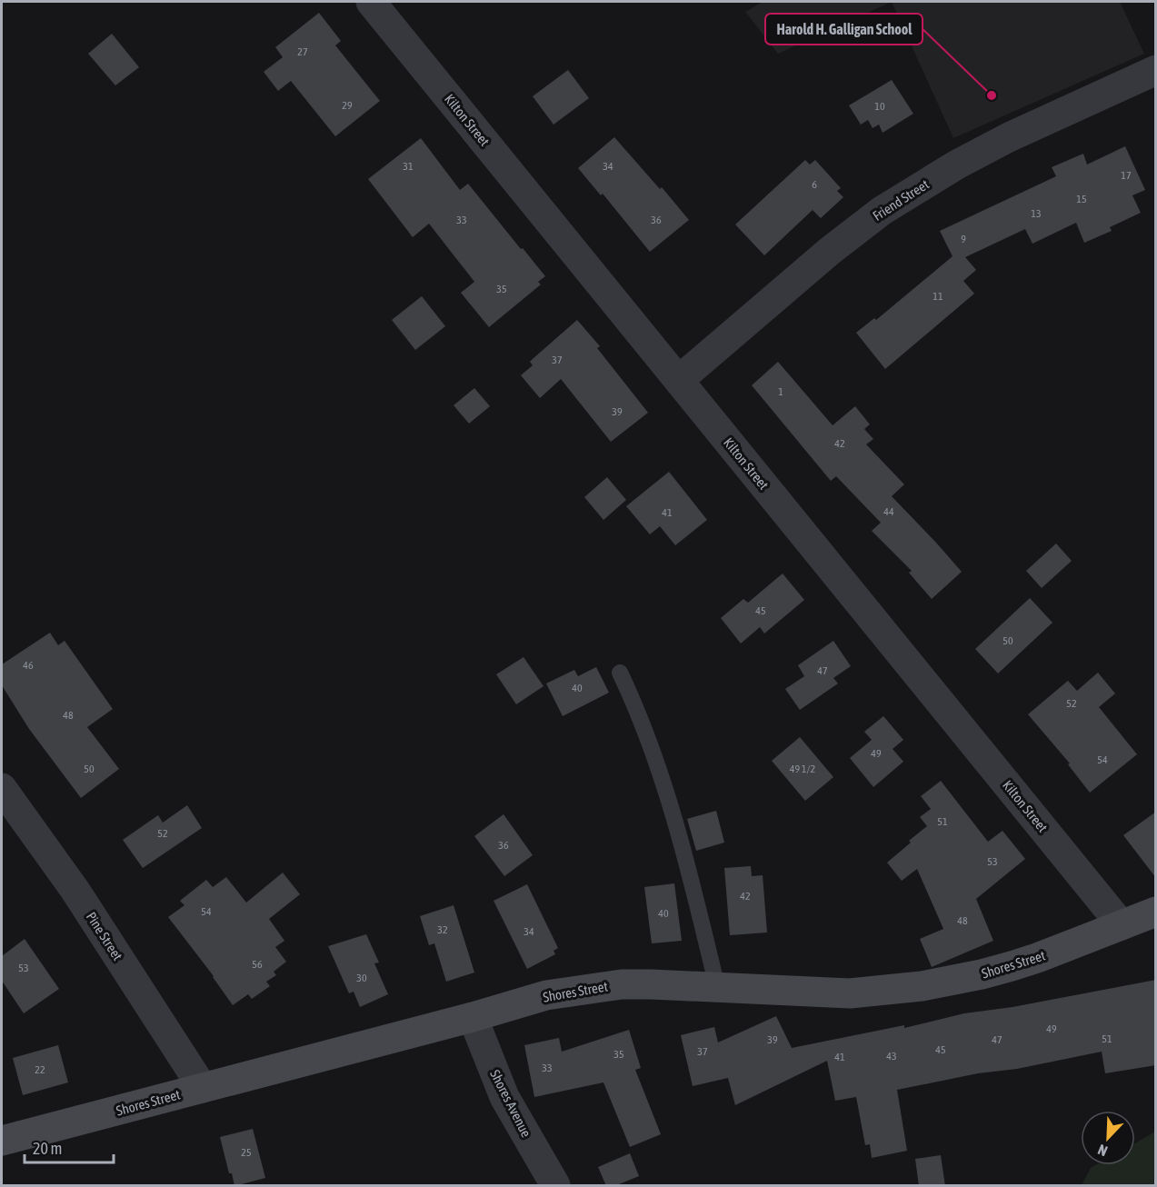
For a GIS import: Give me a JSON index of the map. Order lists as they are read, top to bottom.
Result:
{
  "streets": {
    "street": [
      "Kilton Street",
      "Friend Street",
      "Pine Street",
      "Shores Street",
      "Shores Avenue"
    ]
  },
  "crossings": [
    ["Kilton Street", "Friend Street"],
    ["Kilton Street", "Shores Street"],
    ["Pine Street", "Shores Street"],
    ["Shores Street", "Shores Avenue"]
  ],
  "places": ["Harold H. Galligan School"],
  "house_numbers": [
    "27",
    "29",
    "10",
    "31",
    "34",
    "17",
    "6",
    "15",
    "13",
    "33",
    "36",
    "9",
    "35",
    "11",
    "37",
    "1",
    "39",
    "42",
    "44",
    "41",
    "45",
    "50",
    "46",
    "47",
    "40",
    "52",
    "48",
    "49",
    "54",
    "50",
    "49 1/2",
    "51",
    "52",
    "36",
    "53",
    "42",
    "54",
    "40",
    "48",
    "32",
    "34",
    "56",
    "53",
    "30",
    "49",
    "51",
    "39",
    "47",
    "45",
    "37",
    "35",
    "43",
    "41",
    "33",
    "22",
    "25"
  ],
  "scale_bar": "20 m",
  "north": "bottom left"
}
